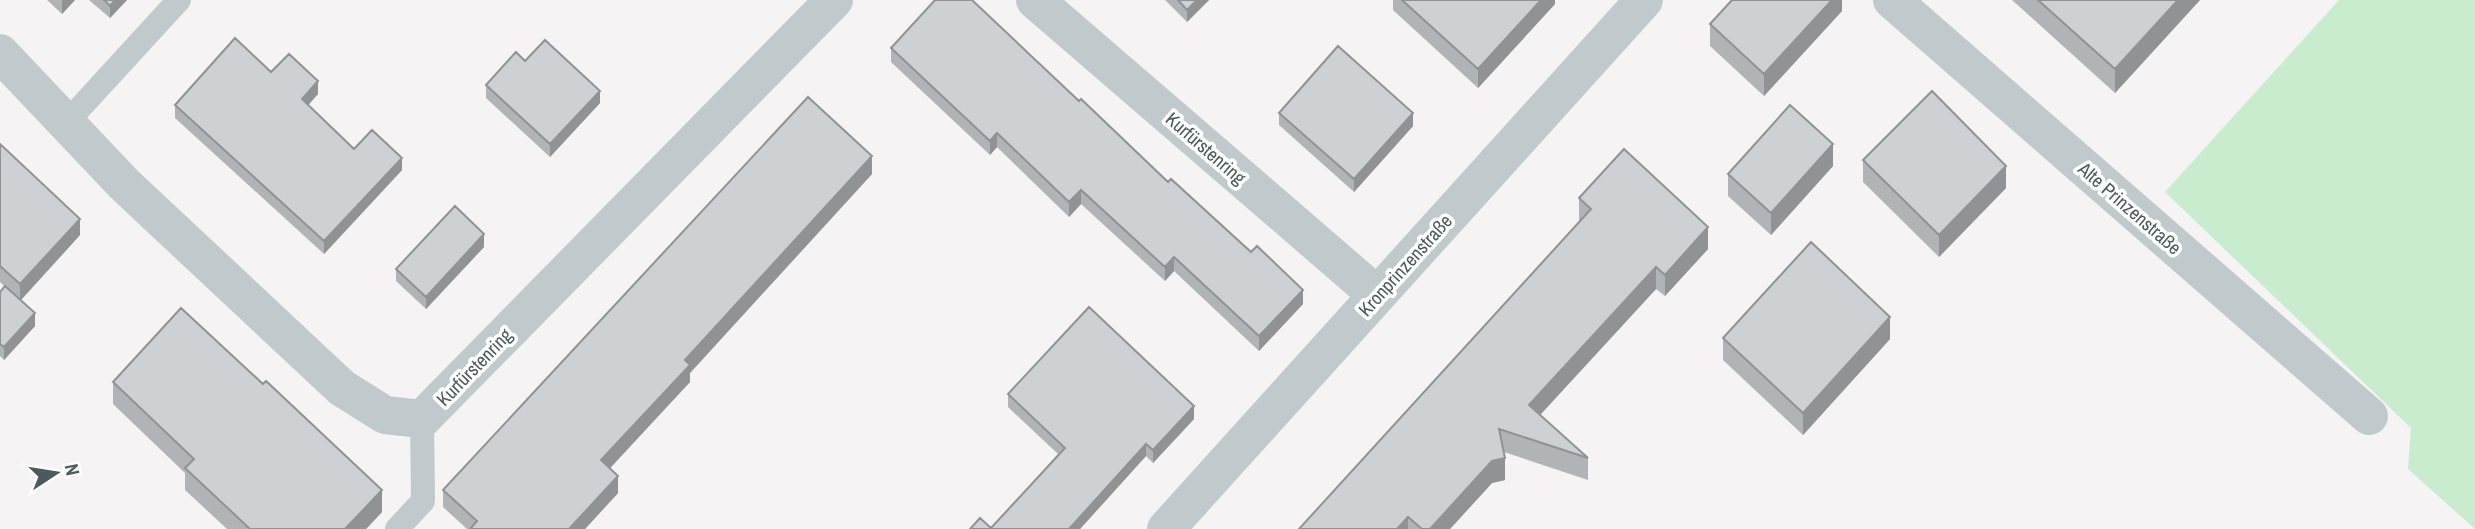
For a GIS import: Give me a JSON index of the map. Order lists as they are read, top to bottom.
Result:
{
  "streets": {
    "street": ["Kurfürstenring", "Alte Prinzenstraße", "Kronprinzenstraße"]
  },
  "crossings": [
    ["Kurfürstenring", "Kronprinzenstraße"]
  ],
  "north": "right"
}
